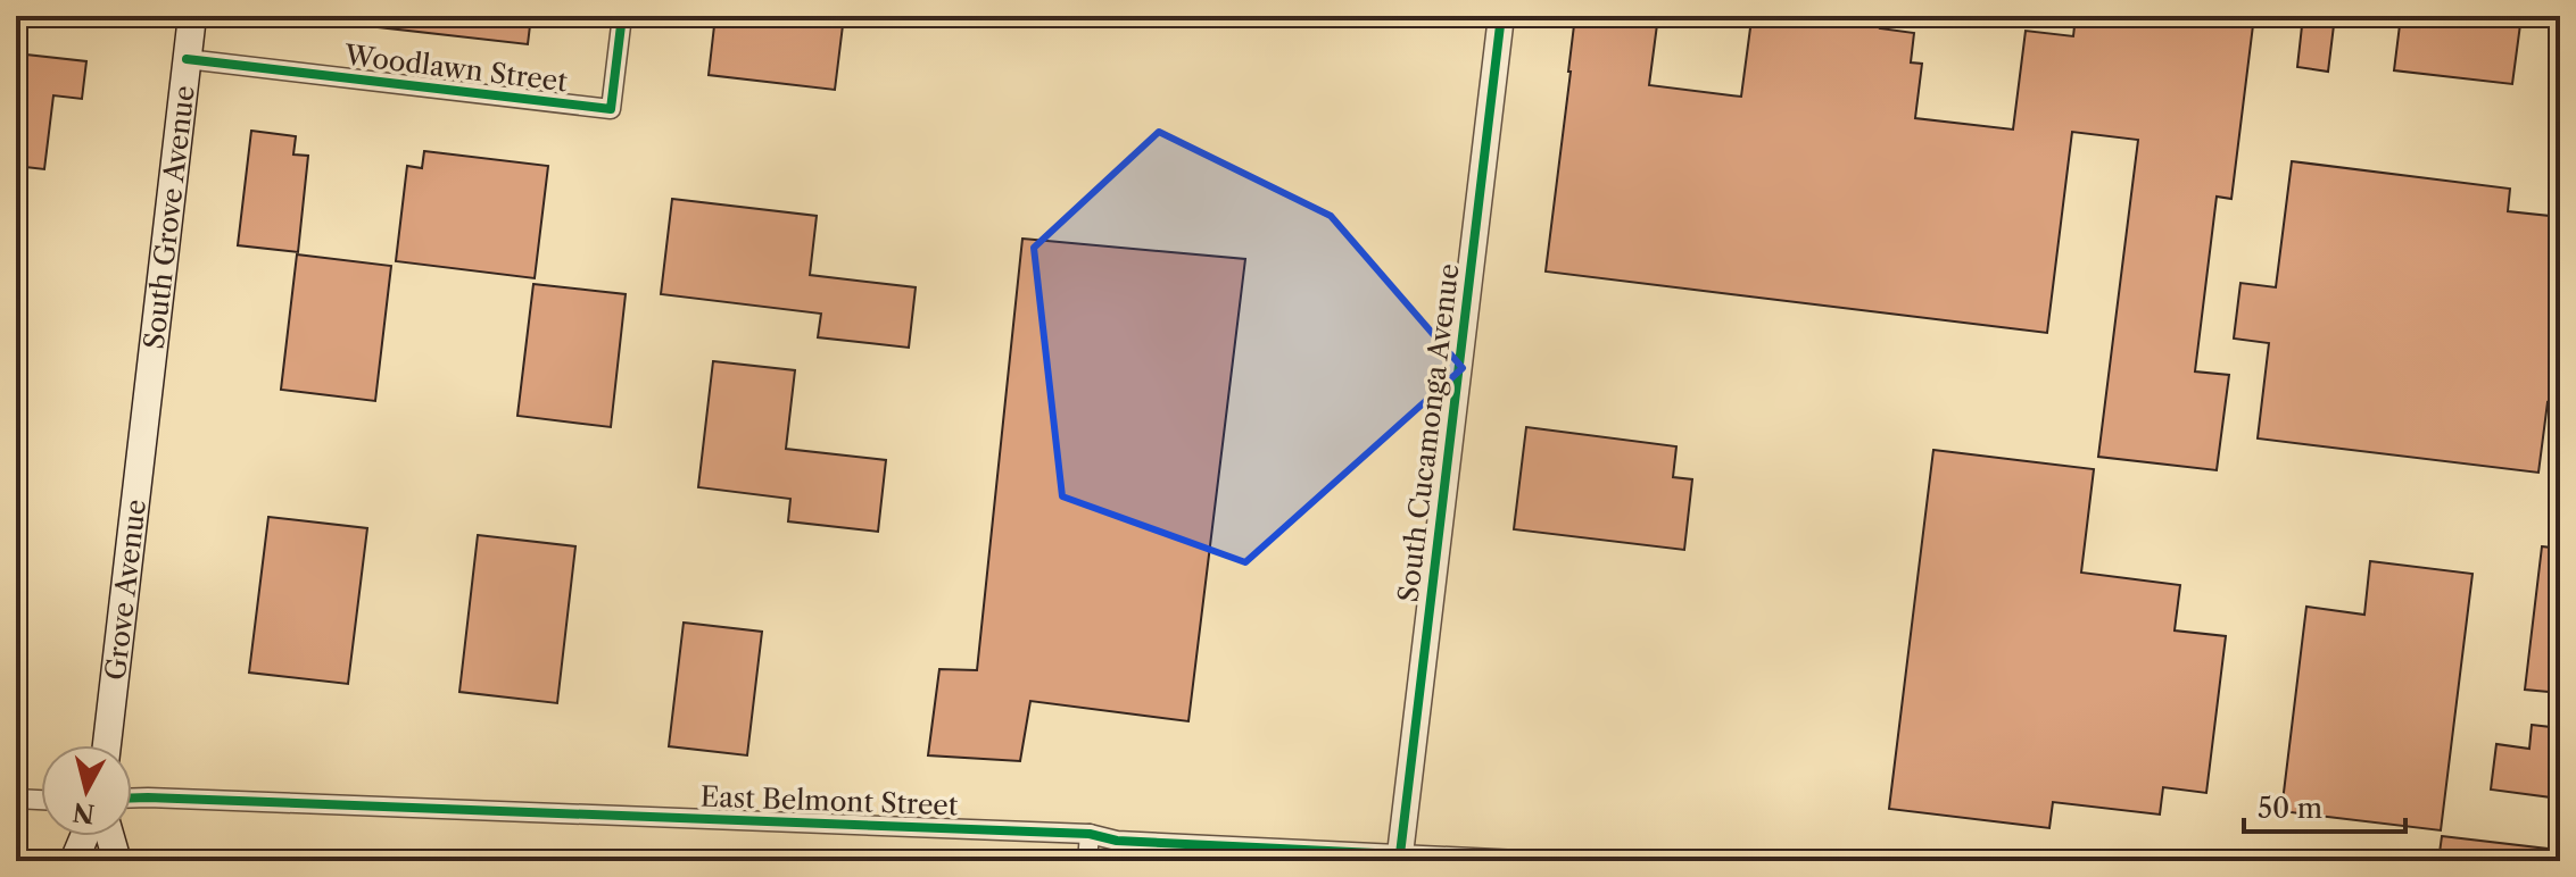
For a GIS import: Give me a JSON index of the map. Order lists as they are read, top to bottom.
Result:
{
  "streets": {
    "main road": ["South Grove Avenue", "Grove Avenue"],
    "street": ["Woodlawn Street", "South Cucamonga Avenue", "East Belmont Street"]
  },
  "crossings": [
    ["Woodlawn Street", "South Grove Avenue"],
    ["South Grove Avenue", "Grove Avenue"],
    ["South Cucamonga Avenue", "East Belmont Street"]
  ],
  "scale_bar": "50 m",
  "north": "bottom"
}
